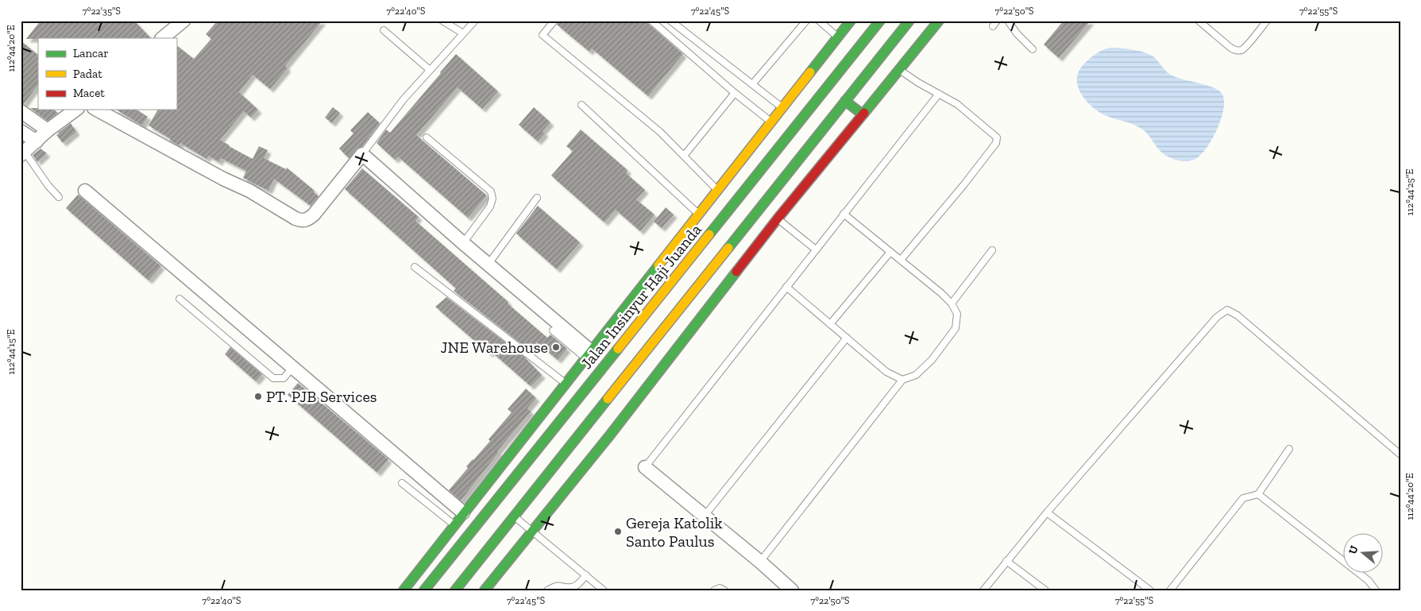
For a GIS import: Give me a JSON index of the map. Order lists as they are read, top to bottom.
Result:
{
  "streets": {
    "main road": ["Jalan Insinyur Haji Juanda"]
  },
  "places": ["JNE Warehouse", "PT. PJB Services", "Gereja Katolik Santo Paulus"],
  "legend": ["Lancar", "Padat", "Macet"],
  "north": "left",
  "coordinates": [
    "7°22'35\"S",
    "7°22'40\"S",
    "7°22'45\"S",
    "7°22'50\"S",
    "7°22'55\"S",
    "112°44'20\"E",
    "112°44'25\"E",
    "112°44'15\"E"
  ]
}
